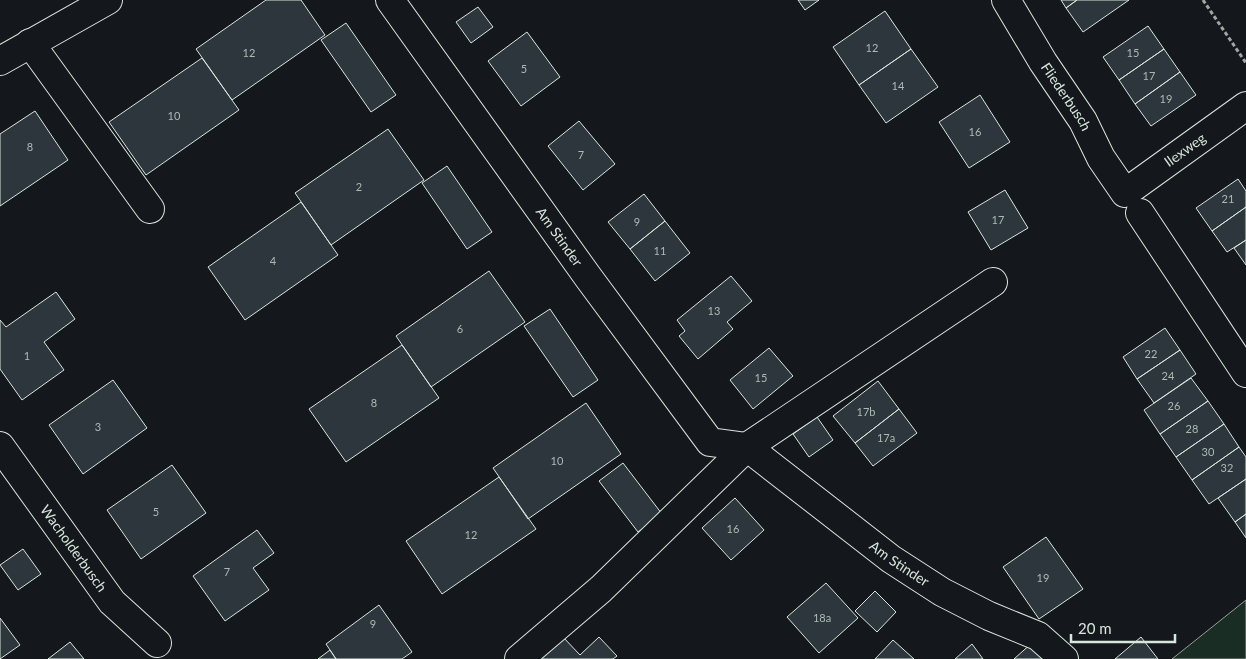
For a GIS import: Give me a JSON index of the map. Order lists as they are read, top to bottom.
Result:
{
  "streets": {
    "street": [
      "Fliederbusch",
      "Ilexweg",
      "Am Stinder",
      "Wacholderbusch"
    ]
  },
  "crossings": [
    ["Fliederbusch", "Ilexweg"]
  ],
  "house_numbers": [
    "12",
    "12",
    "15",
    "5",
    "17",
    "14",
    "19",
    "10",
    "16",
    "8",
    "7",
    "2",
    "21",
    "17",
    "9",
    "11",
    "4",
    "13",
    "6",
    "22",
    "1",
    "24",
    "15",
    "8",
    "26",
    "17b",
    "3",
    "28",
    "17a",
    "30",
    "10",
    "32",
    "5",
    "16",
    "12",
    "7",
    "19",
    "18a",
    "9"
  ],
  "scale_bar": "20 m"
}
